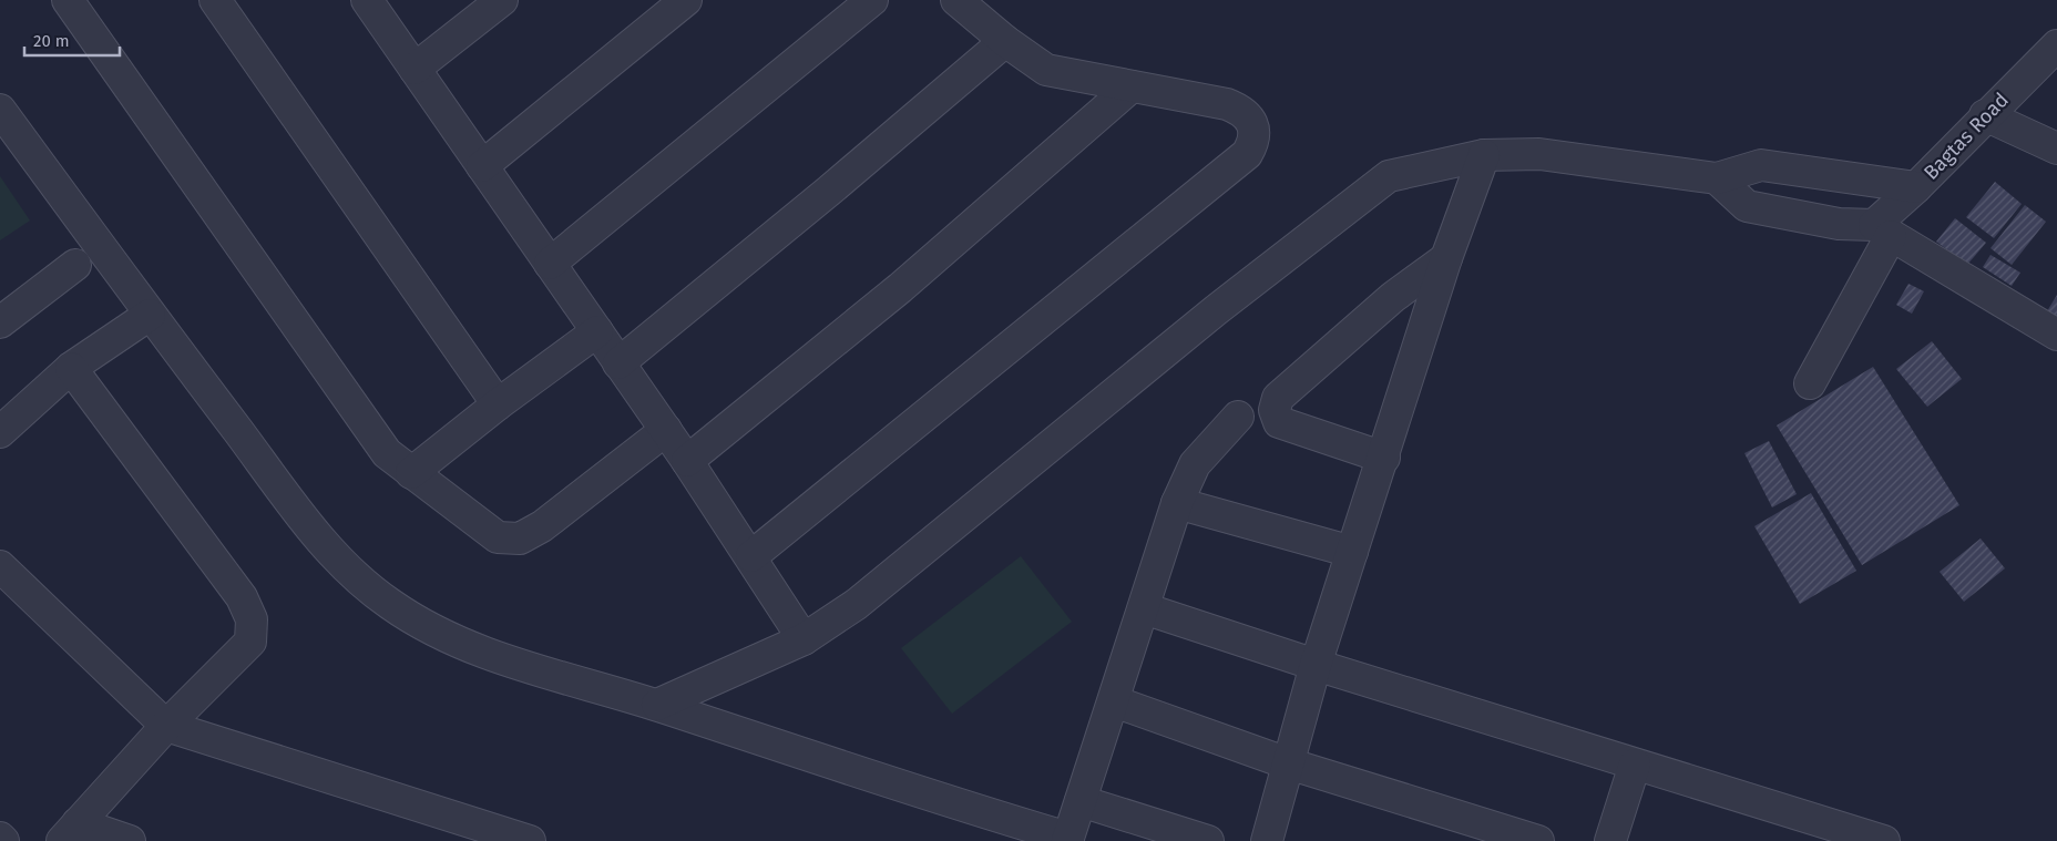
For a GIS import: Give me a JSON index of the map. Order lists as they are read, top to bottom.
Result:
{
  "streets": {
    "street": ["Bagtas Road"]
  },
  "scale_bar": "20 m"
}
